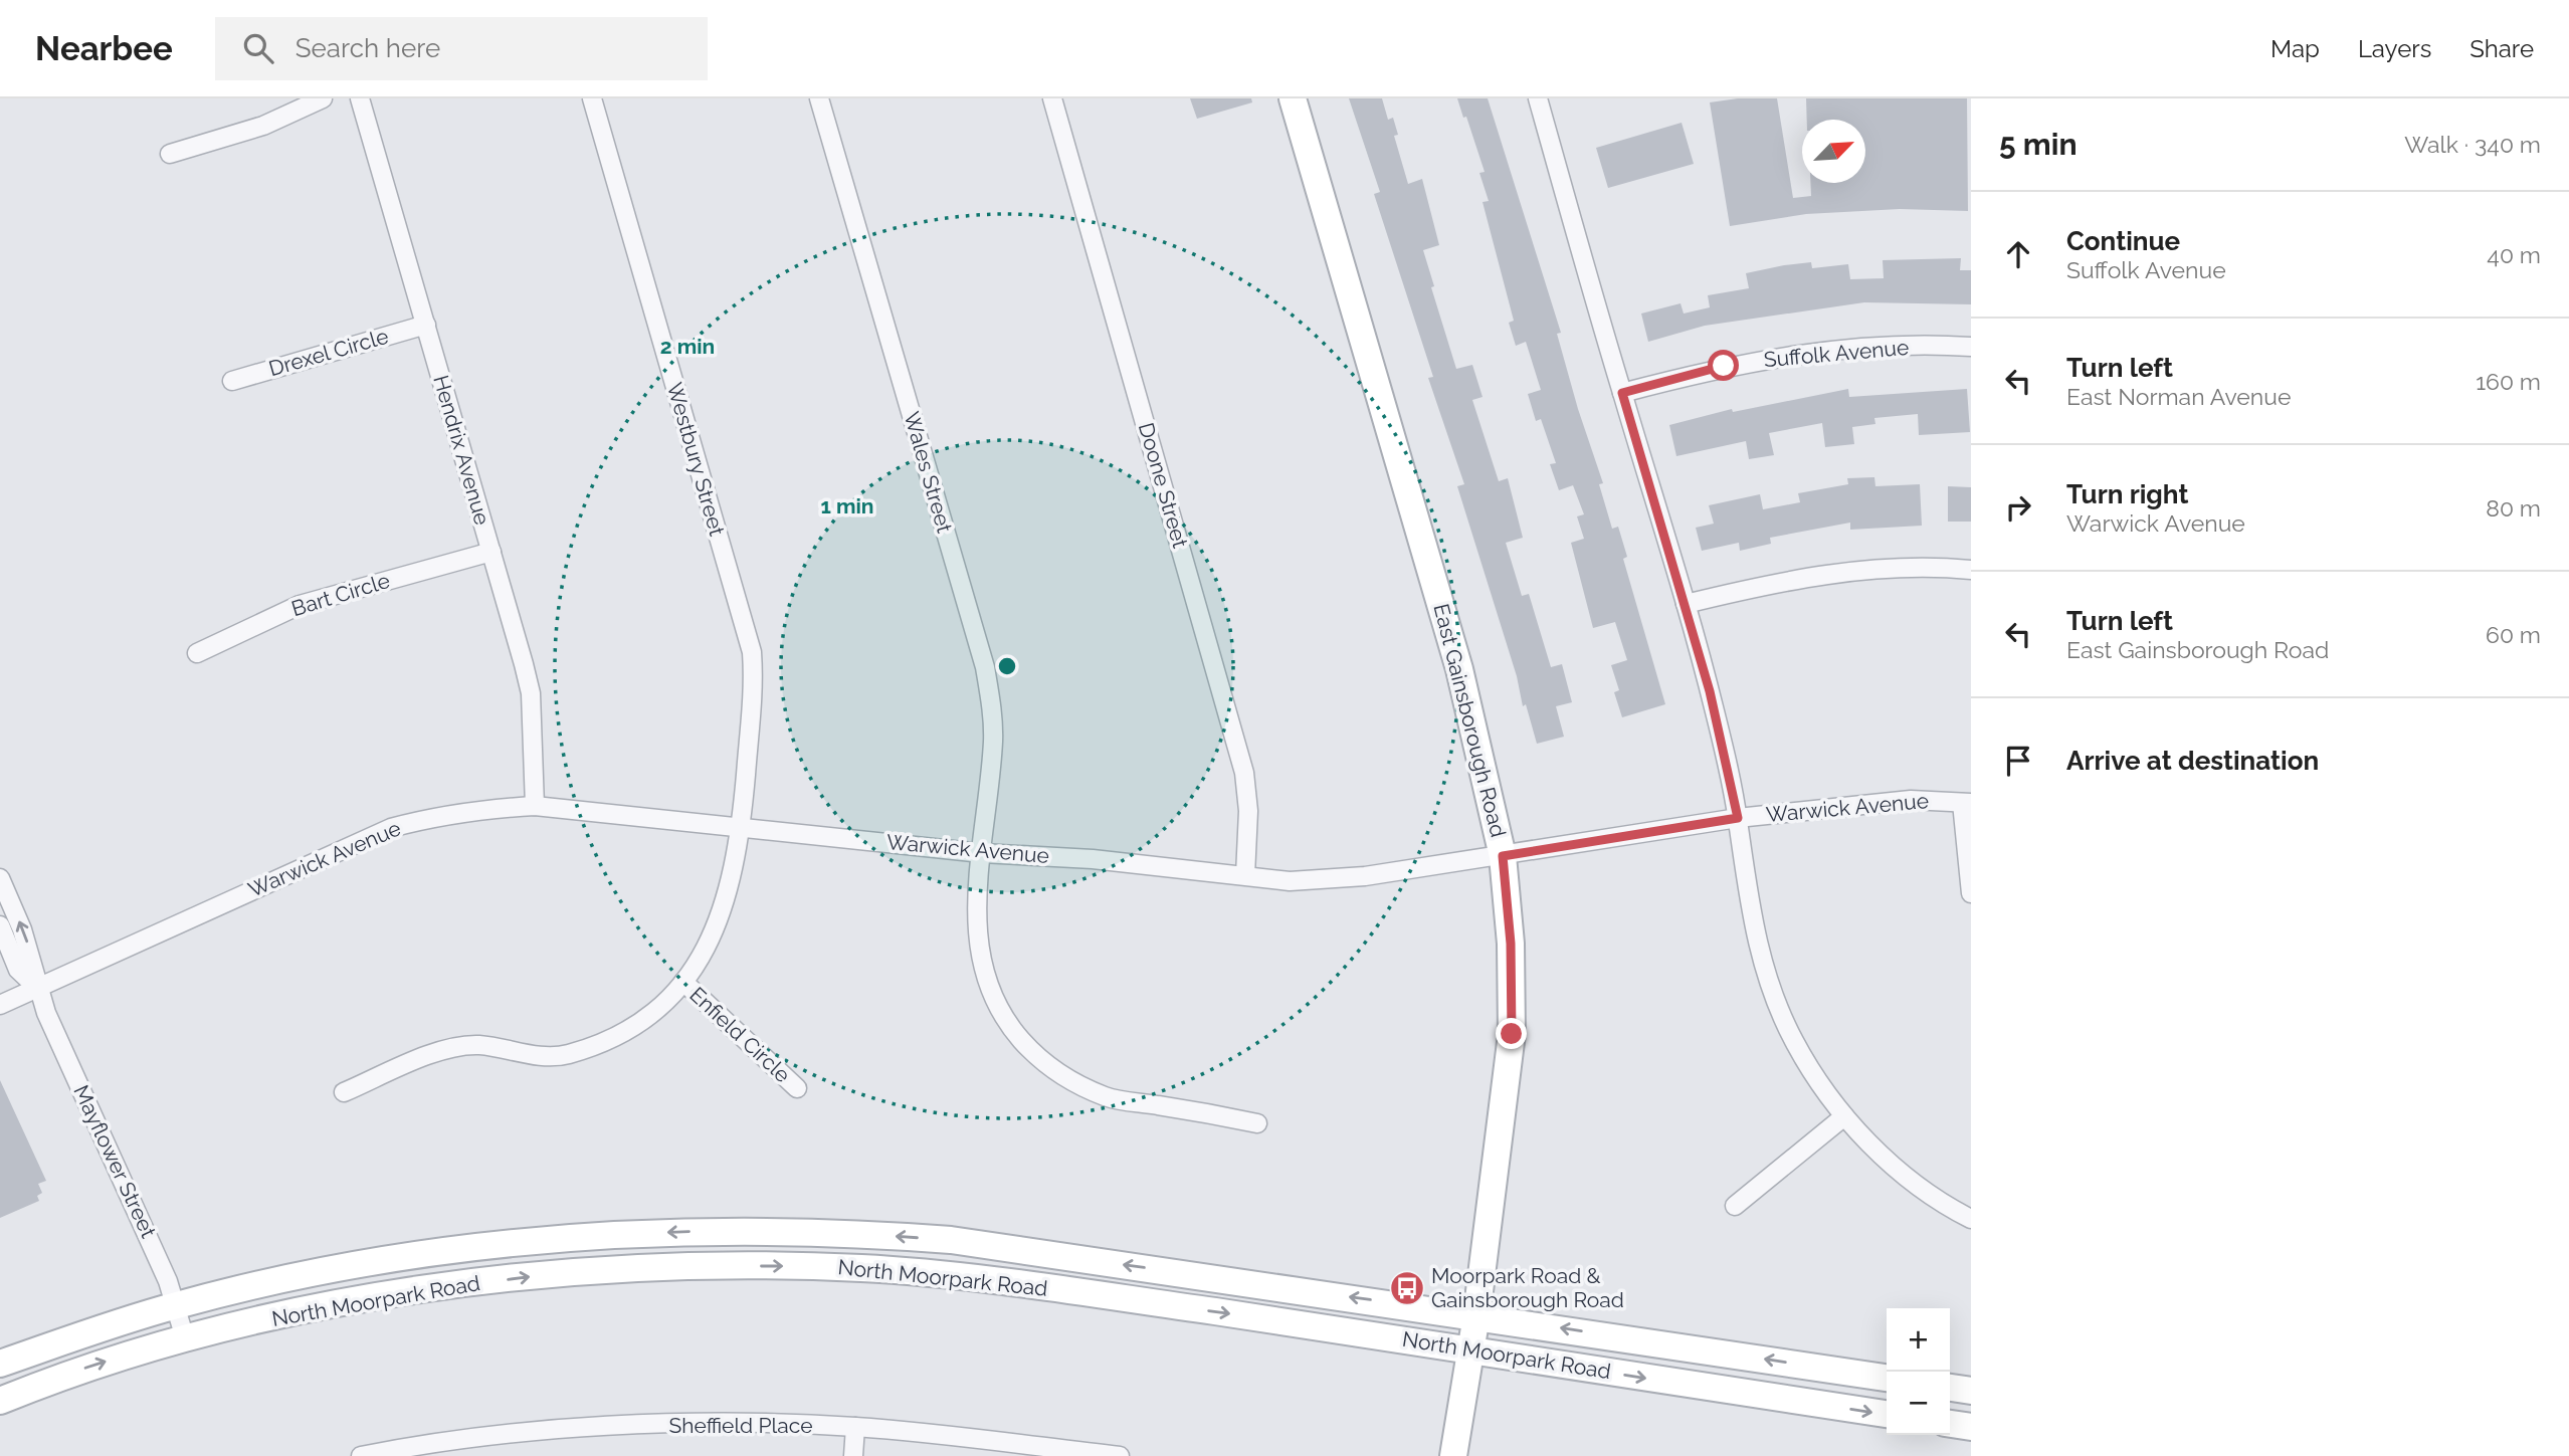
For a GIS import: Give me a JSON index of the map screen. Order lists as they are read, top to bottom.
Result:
{
  "streets": {
    "main road": ["East Gainsborough Road", "North Moorpark Road"],
    "street": [
      "Drexel Circle",
      "Suffolk Avenue",
      "Hendrix Avenue",
      "Westbury Street",
      "Wales Street",
      "Doone Street",
      "Bart Circle",
      "Warwick Avenue",
      "Enfield Circle",
      "Mayflower Street",
      "Sheffield Place"
    ]
  },
  "crossings": [
    ["Drexel Circle", "Hendrix Avenue"],
    ["Hendrix Avenue", "Bart Circle"],
    ["Hendrix Avenue", "Warwick Avenue"],
    ["Westbury Street", "Warwick Avenue"],
    ["Westbury Street", "Enfield Circle"],
    ["Wales Street", "Warwick Avenue"],
    ["Doone Street", "Warwick Avenue"],
    ["East Gainsborough Road", "Warwick Avenue"],
    ["East Gainsborough Road", "North Moorpark Road"],
    ["Warwick Avenue", "Mayflower Street"],
    ["Mayflower Street", "North Moorpark Road"]
  ],
  "places": {
    "bus stop": ["Moorpark Road & Gainsborough Road"]
  },
  "north": "top right",
  "page": {
    "header": "Nearbee",
    "search": "Search here",
    "nav": ["Map", "Layers", "Share"],
    "heading": ["5 min", "Walk · 340 m"],
    "list": [
      ["Continue", "Suffolk Avenue", "40 m"],
      ["Turn left", "East Norman Avenue", "160 m"],
      ["Turn right", "Warwick Avenue", "80 m"],
      ["Turn left", "East Gainsborough Road", "60 m"],
      "Arrive at destination"
    ],
    "map_buttons": ["+", "−"]
  },
  "rings": ["2 min", "1 min"]
}
